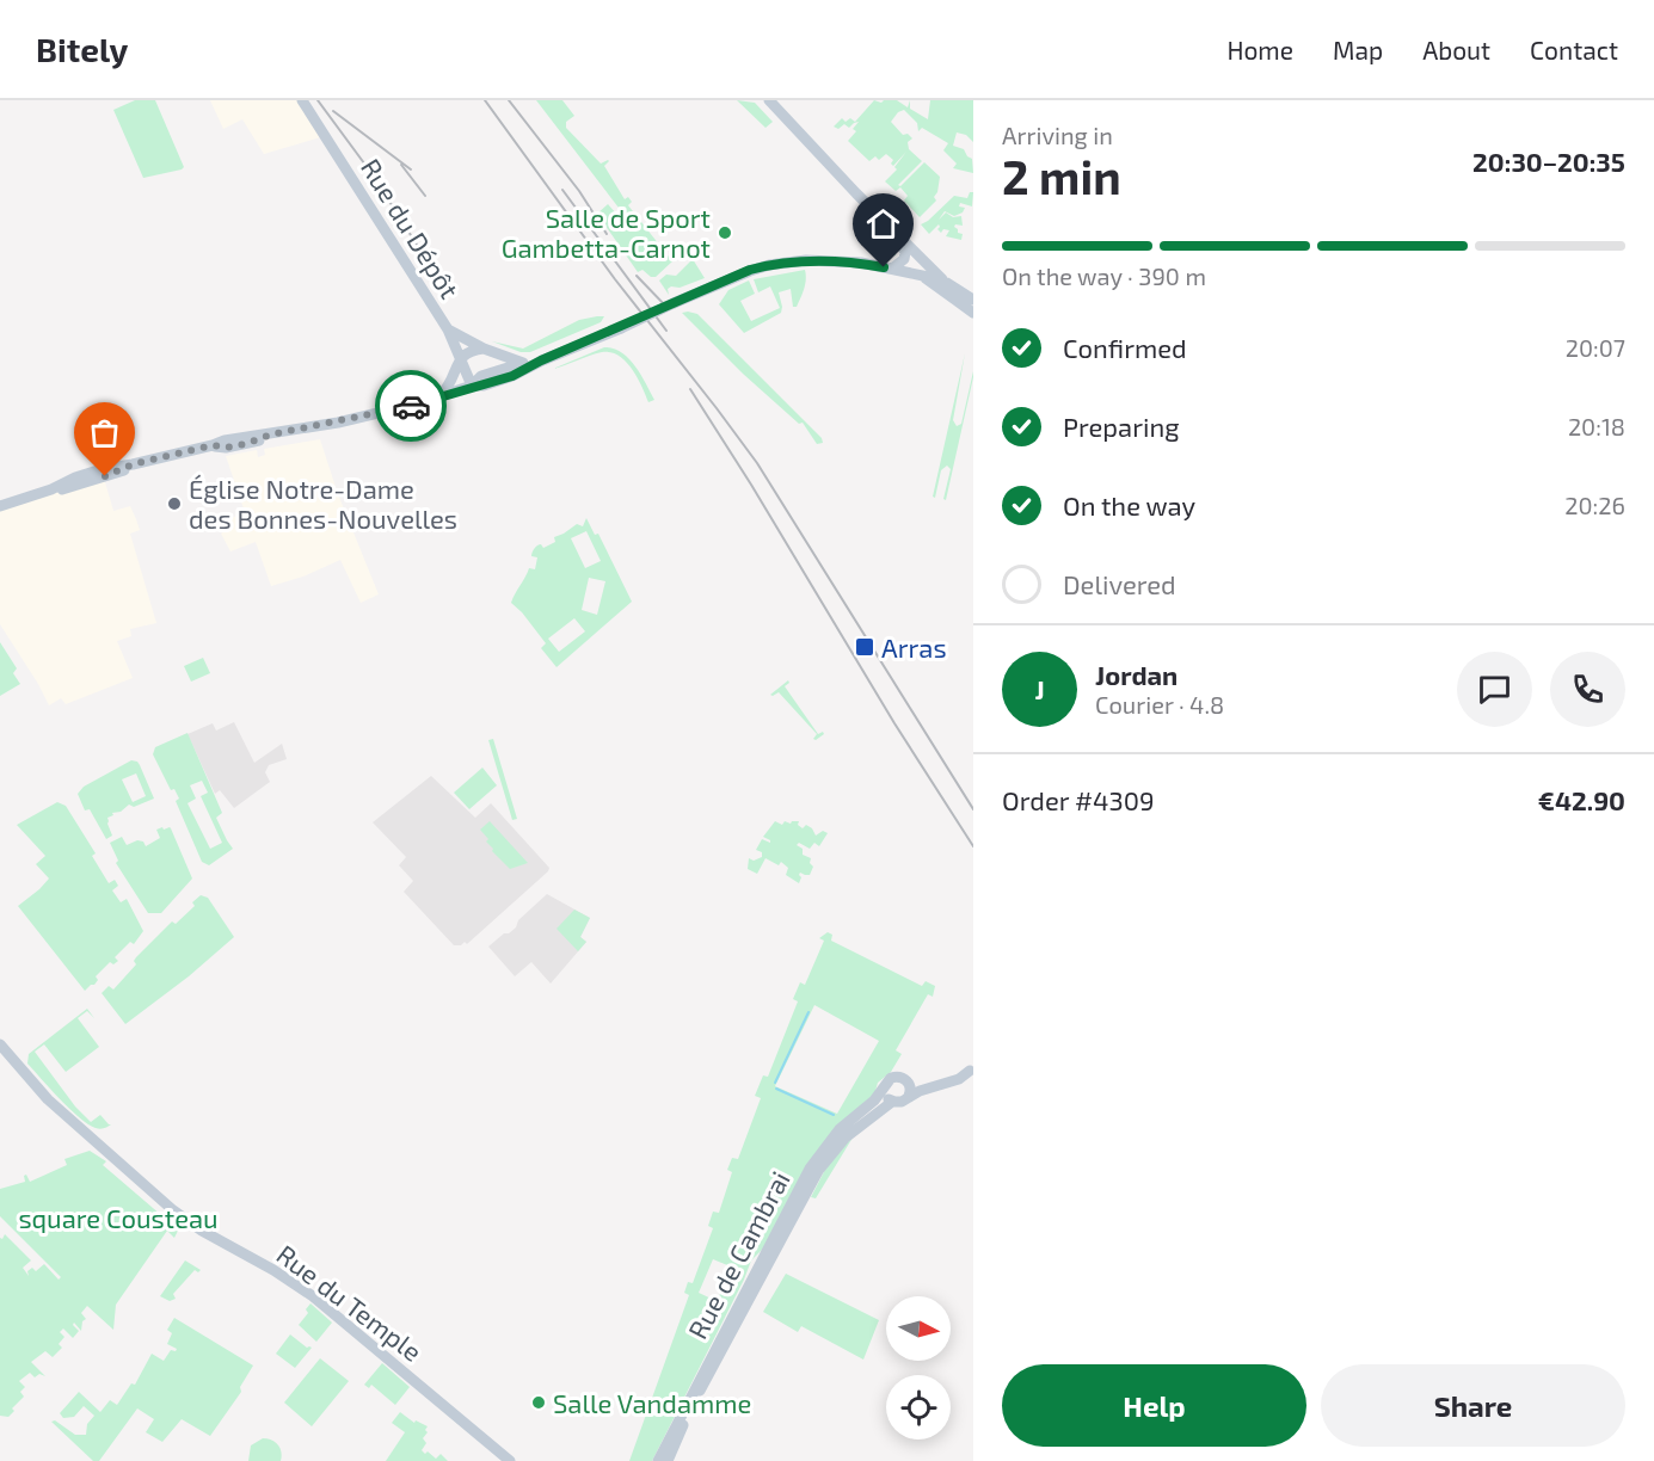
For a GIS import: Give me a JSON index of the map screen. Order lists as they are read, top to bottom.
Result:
{
  "streets": {
    "main road": ["Rue du Dépôt", "Rue de Cambrai", "Rue du Temple"]
  },
  "parks": ["square Cousteau"],
  "places": {
    "other": ["Salle de Sport Gambetta-Carnot", "Église Notre-Dame des Bonnes-Nouvelles", "Salle Vandamme"],
    "transit": ["Arras"]
  },
  "north": "right",
  "page": {
    "header": "Bitely",
    "nav": [
      "Home",
      "Map",
      "About",
      "Contact"
    ],
    "heading": ["2 min", "Arriving in", "20:30–20:35"],
    "panel": [
      "Jordan",
      "Courier · 4.8",
      "Order #4309",
      "€42.90"
    ],
    "bar": "On the way · 390 m",
    "list": [
      ["Confirmed", "20:07"],
      ["Preparing", "20:18"],
      ["On the way", "20:26"],
      "Delivered"
    ],
    "round": "J",
    "buttons": ["Help", "Share"]
  }
}
